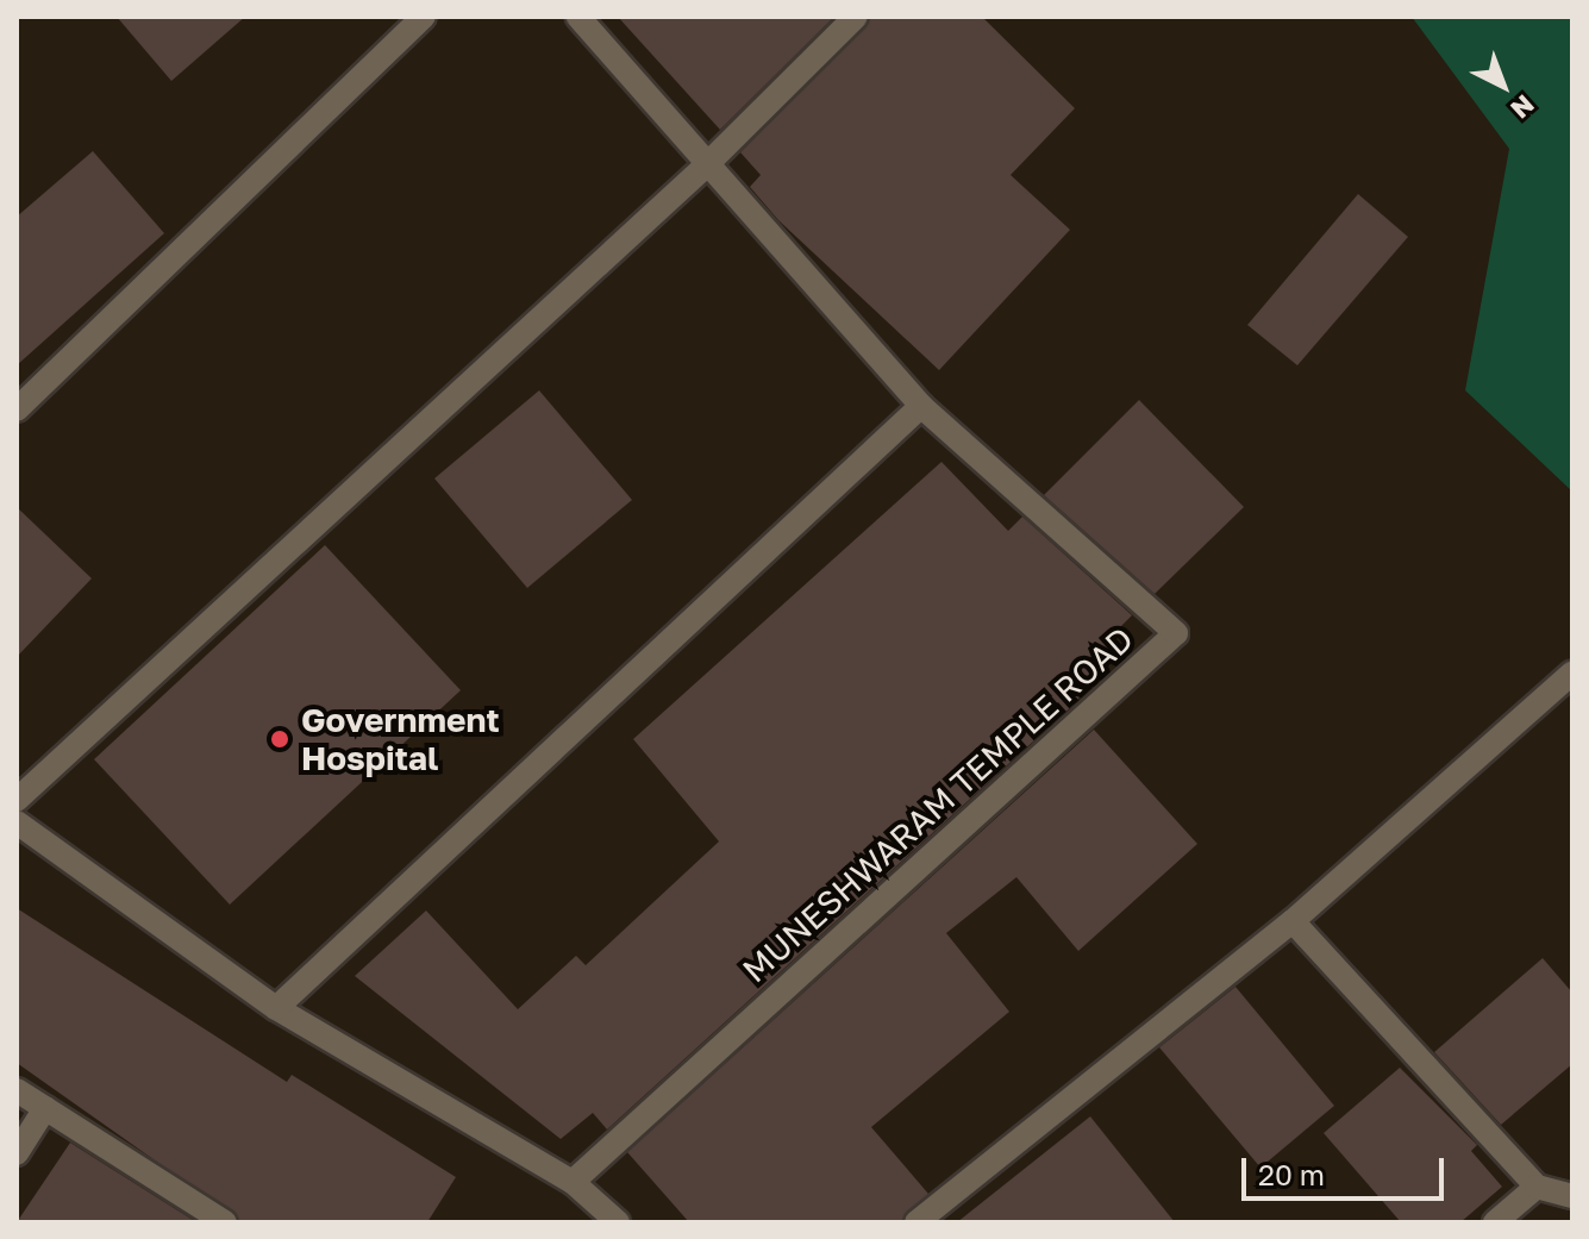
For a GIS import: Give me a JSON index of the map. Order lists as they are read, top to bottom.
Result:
{
  "streets": {
    "street": ["MUNESHWARAM TEMPLE ROAD"]
  },
  "places": ["Government Hospital"],
  "scale_bar": "20 m",
  "north": "bottom right"
}
